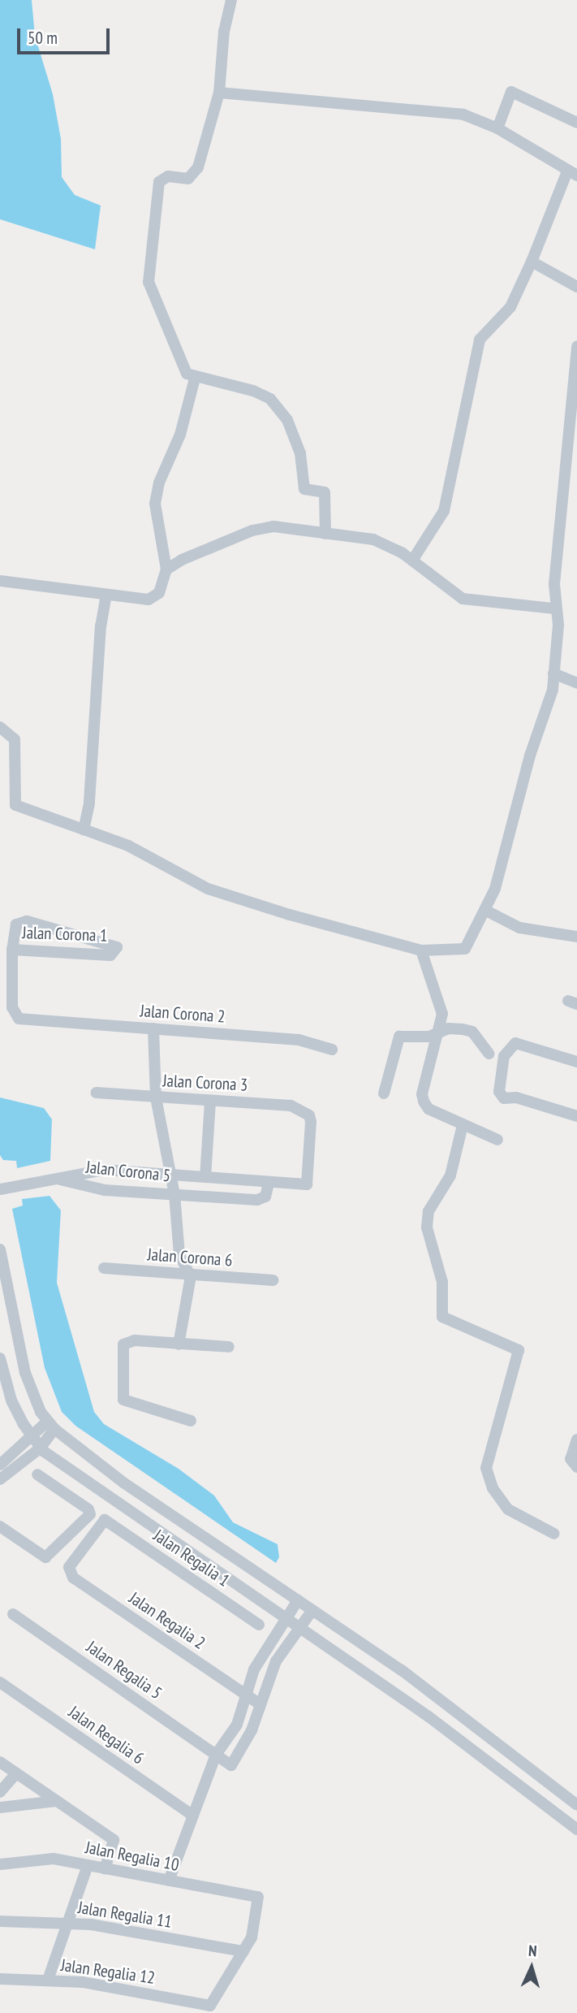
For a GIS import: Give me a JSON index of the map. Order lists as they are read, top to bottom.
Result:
{
  "streets": {
    "street": [
      "Jalan Corona 1",
      "Jalan Corona 2",
      "Jalan Corona 3",
      "Jalan Corona 5",
      "Jalan Corona 6",
      "Jalan Regalia 1",
      "Jalan Regalia 2",
      "Jalan Regalia 5",
      "Jalan Regalia 6",
      "Jalan Regalia 10",
      "Jalan Regalia 11",
      "Jalan Regalia 12"
    ]
  },
  "crossings": [
    ["Jalan Corona 1", "Jalan Corona 2"],
    ["Jalan Corona 3", "Jalan Corona 5"],
    ["Jalan Regalia 1", "Jalan Regalia 2"],
    ["Jalan Regalia 10", "Jalan Regalia 11"],
    ["Jalan Regalia 10", "Jalan Regalia 12"],
    ["Jalan Regalia 11", "Jalan Regalia 12"]
  ],
  "scale_bar": "50 m",
  "north": "top"
}
